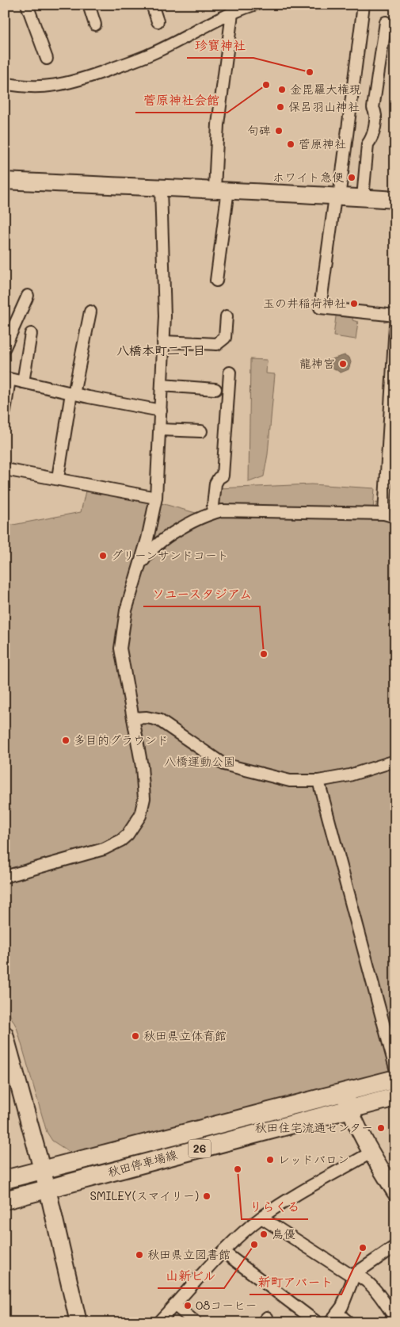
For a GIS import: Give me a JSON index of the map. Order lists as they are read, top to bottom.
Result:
{
  "streets": {
    "main road": ["26", "秋田停車場線"]
  },
  "districts": ["八橋本町二丁目"],
  "parks": ["八橋運動公園"],
  "places": [
    "珍寳神社",
    "菅原神社会館",
    "金毘羅大権現",
    "保呂羽山神社",
    "句碑",
    "菅原神社",
    "ホワイト急便",
    "玉の井稲荷神社",
    "龍神宮",
    "グリーンサンドコート",
    "ソユースタジアム",
    "多目的グラウンド",
    "秋田県立体育館",
    "秋田住宅流通センター",
    "レッドバロン",
    "りらくる",
    "SMILEY(スマイリー)",
    "鳥優",
    "山新ビル",
    "新町アパート",
    "秋田県立図書館",
    "08コーヒー"
  ]
}
